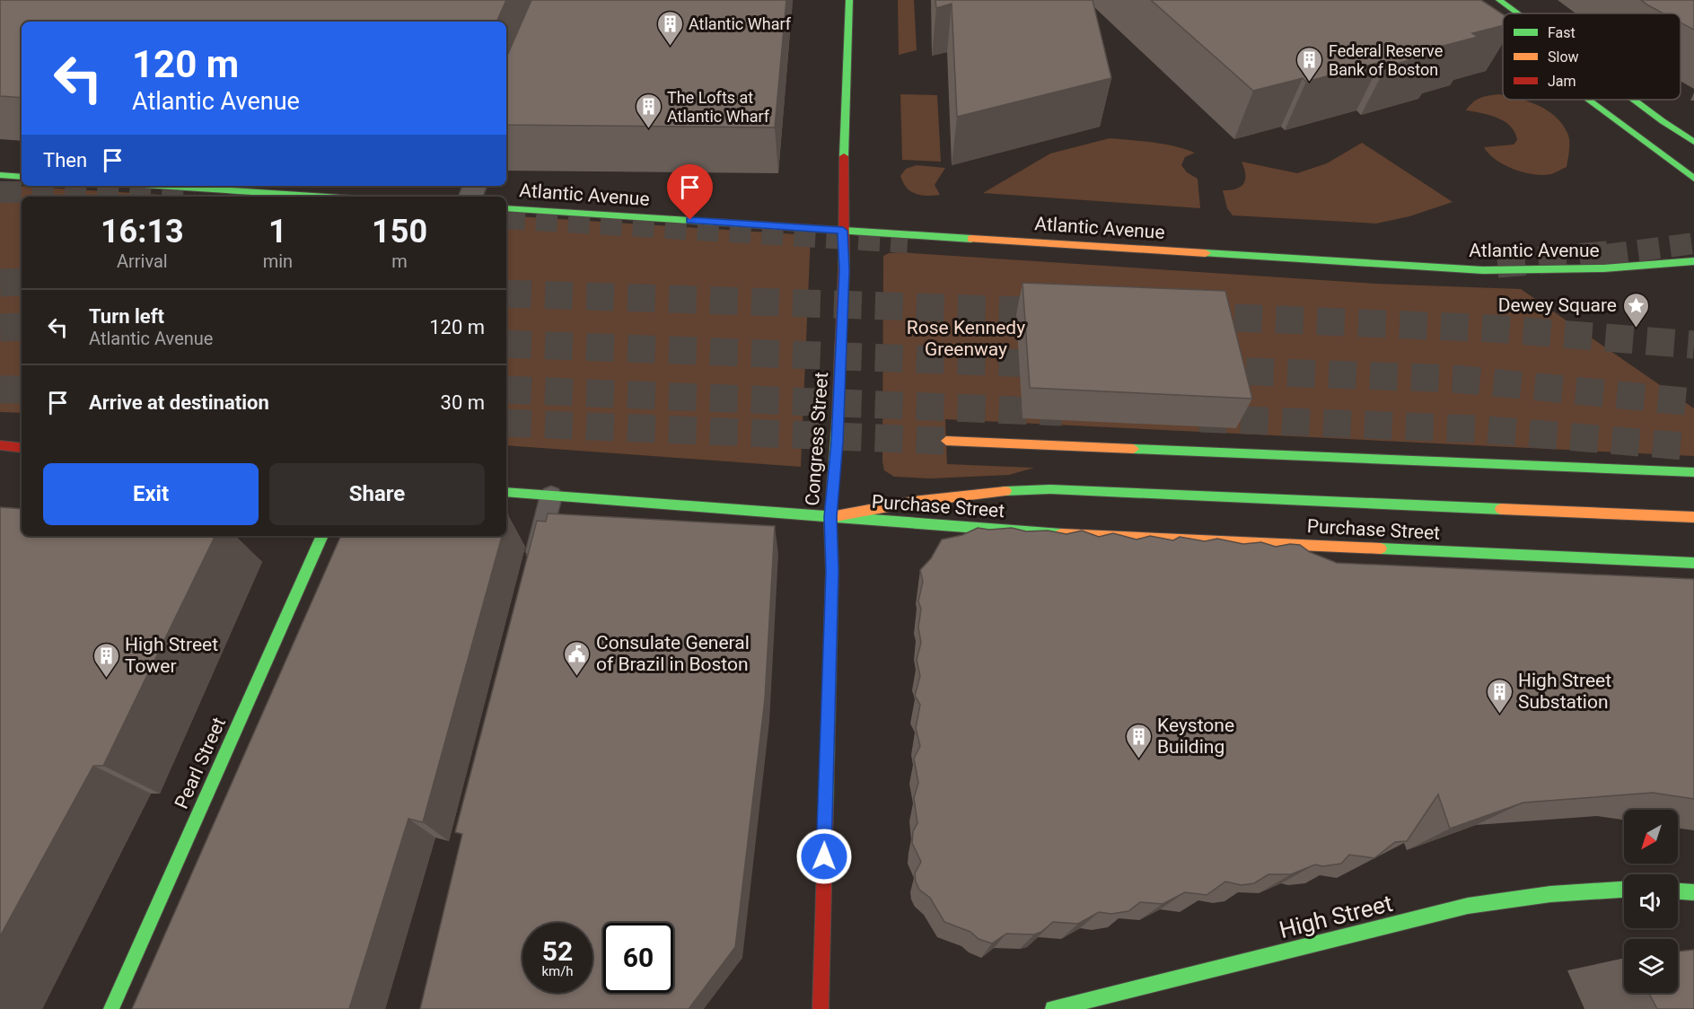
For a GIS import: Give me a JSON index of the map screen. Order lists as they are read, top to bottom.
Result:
{
  "streets": {
    "main road": [
      "Atlantic Avenue",
      "Congress Street",
      "Purchase Street",
      "Pearl Street",
      "High Street"
    ]
  },
  "crossings": [
    ["Atlantic Avenue", "Congress Street"],
    ["Congress Street", "Purchase Street"]
  ],
  "parks": ["Rose Kennedy Greenway"],
  "places": {
    "building": [
      "Atlantic Wharf",
      "Federal Reserve Bank of Boston",
      "The Lofts at Atlantic Wharf",
      "High Street Tower",
      "High Street Substation",
      "Keystone Building"
    ],
    "place": ["Dewey Square"],
    "public building": ["Consulate General of Brazil in Boston"]
  },
  "legend": ["Fast", "Slow", "Jam"],
  "north": "bottom left",
  "page": {
    "turn": ["120 m", "Atlantic Avenue"],
    "then": "Then",
    "eta": [
      "16:13",
      "Arrival",
      "1",
      "min",
      "150",
      "m"
    ],
    "list": [
      {
        "name": "Turn left",
        "note": "Atlantic Avenue",
        "value": "120 m"
      },
      {
        "name": "Arrive at destination",
        "value": "30 m"
      }
    ],
    "buttons": ["Exit", "Share"],
    "speed": "52 km/h",
    "limit": "60"
  }
}
